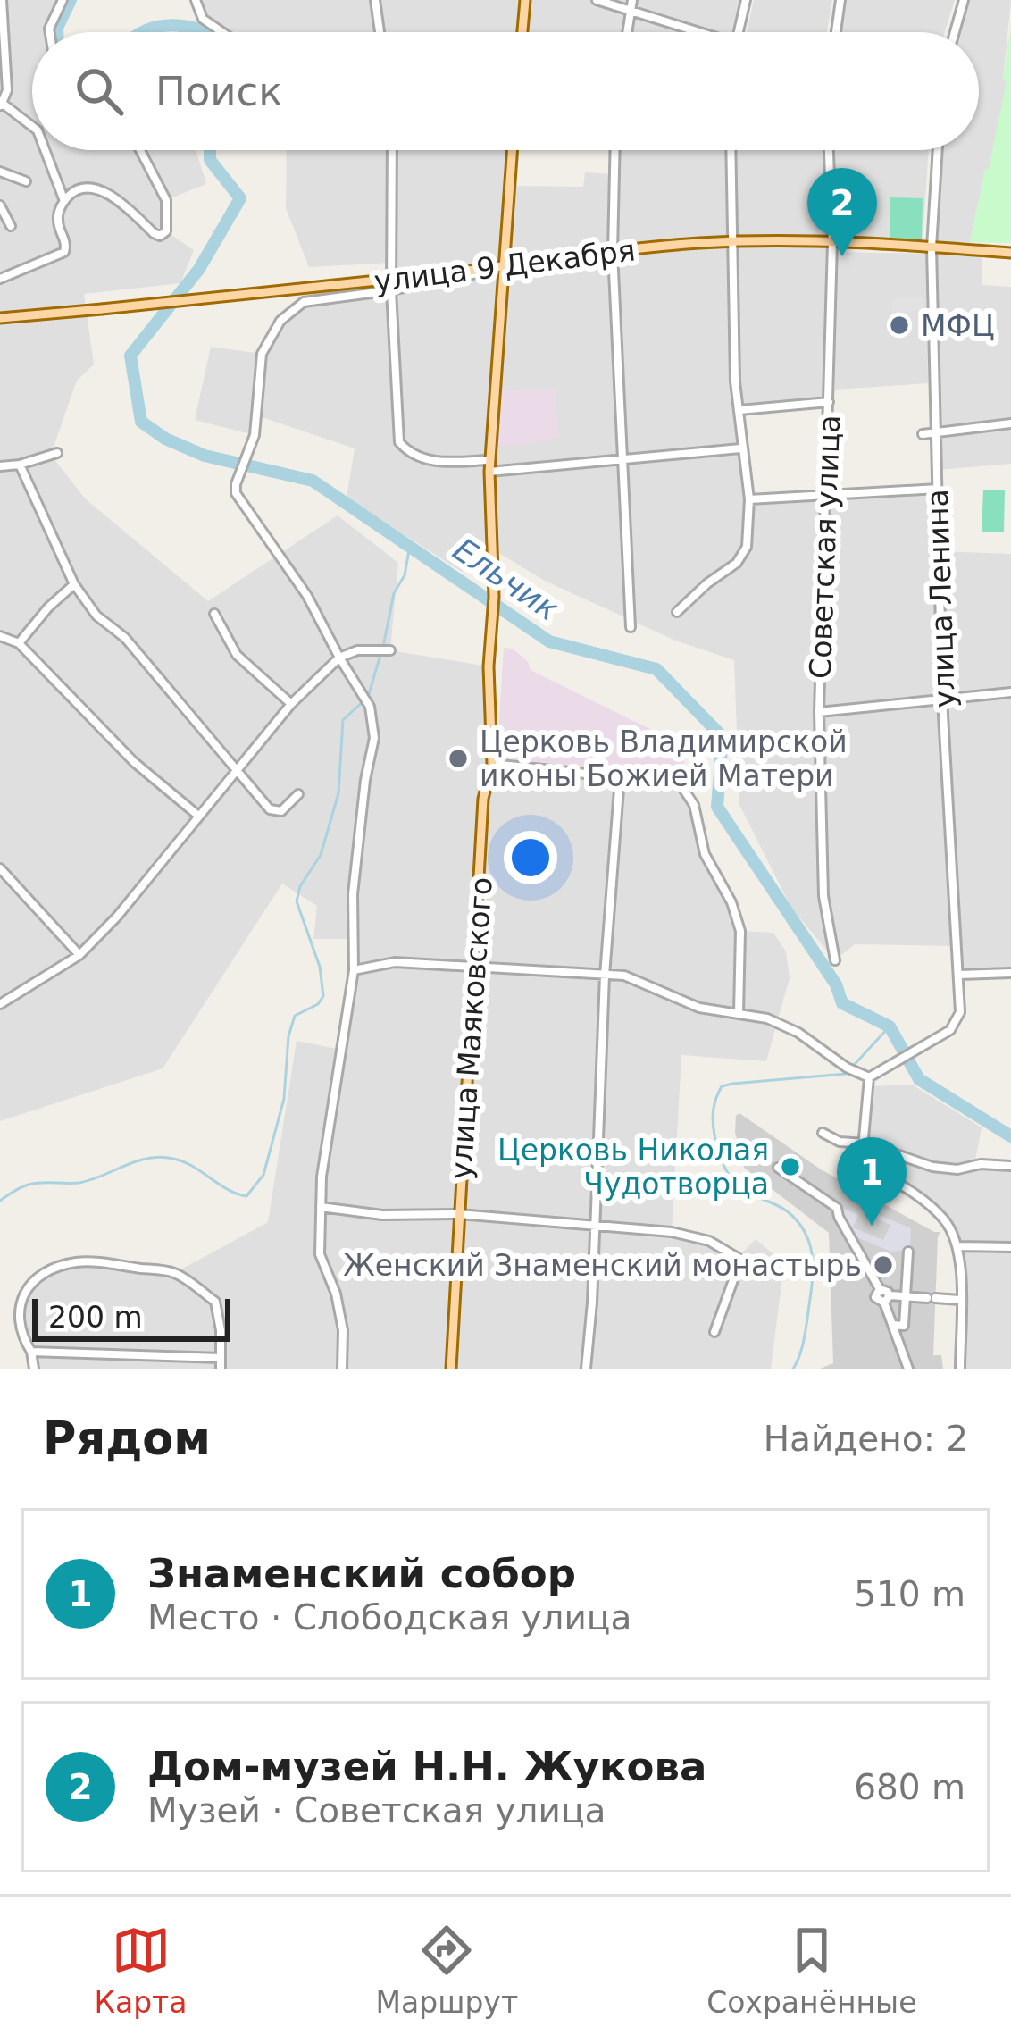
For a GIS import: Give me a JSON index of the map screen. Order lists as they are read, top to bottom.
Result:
{
  "streets": {
    "main road": ["улица 9 Декабря", "улица Маяковского"],
    "street": ["Советская улица", "улица Ленина"]
  },
  "crossings": [
    ["улица 9 Декабря", "Советская улица"],
    ["улица 9 Декабря", "улица Ленина"]
  ],
  "water": ["Ельчик"],
  "places": [
    "МФЦ",
    "Церковь Владимирской иконы Божией Матери",
    "Церковь Николая Чудотворца",
    "Женский Знаменский монастырь"
  ],
  "scale_bar": "200 m",
  "page": {
    "search": "Поиск",
    "pins": ["2", "1"],
    "scale": "200 m",
    "heading": ["Рядом", "Найдено: 2"],
    "list": [
      {
        "mark": "1",
        "name": "Знаменский собор",
        "note": "Место · Слободская улица",
        "value": "510 m"
      },
      {
        "mark": "2",
        "name": "Дом-музей Н.Н. Жукова",
        "note": "Музей · Советская улица",
        "value": "680 m"
      }
    ],
    "nav": ["Карта", "Маршрут", "Сохранённые"]
  }
}
